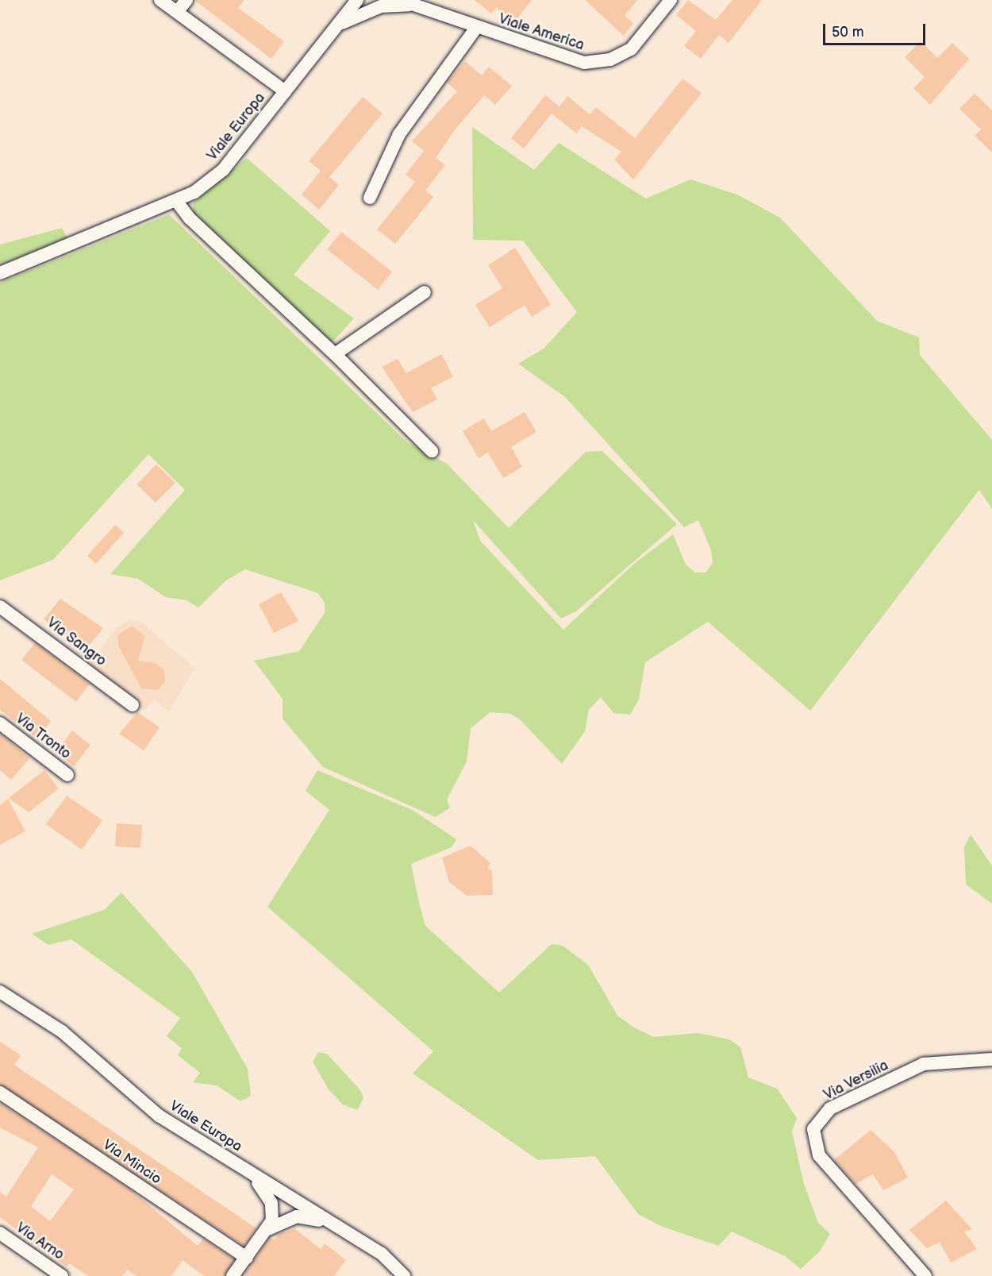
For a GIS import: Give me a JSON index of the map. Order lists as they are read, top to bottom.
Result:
{
  "streets": {
    "street": [
      "Viale America",
      "Viale Europa",
      "Via Sangro",
      "Via Tronto",
      "Via Versilia",
      "Via Mincio",
      "Via Arno"
    ]
  },
  "scale_bar": "50 m"
}
